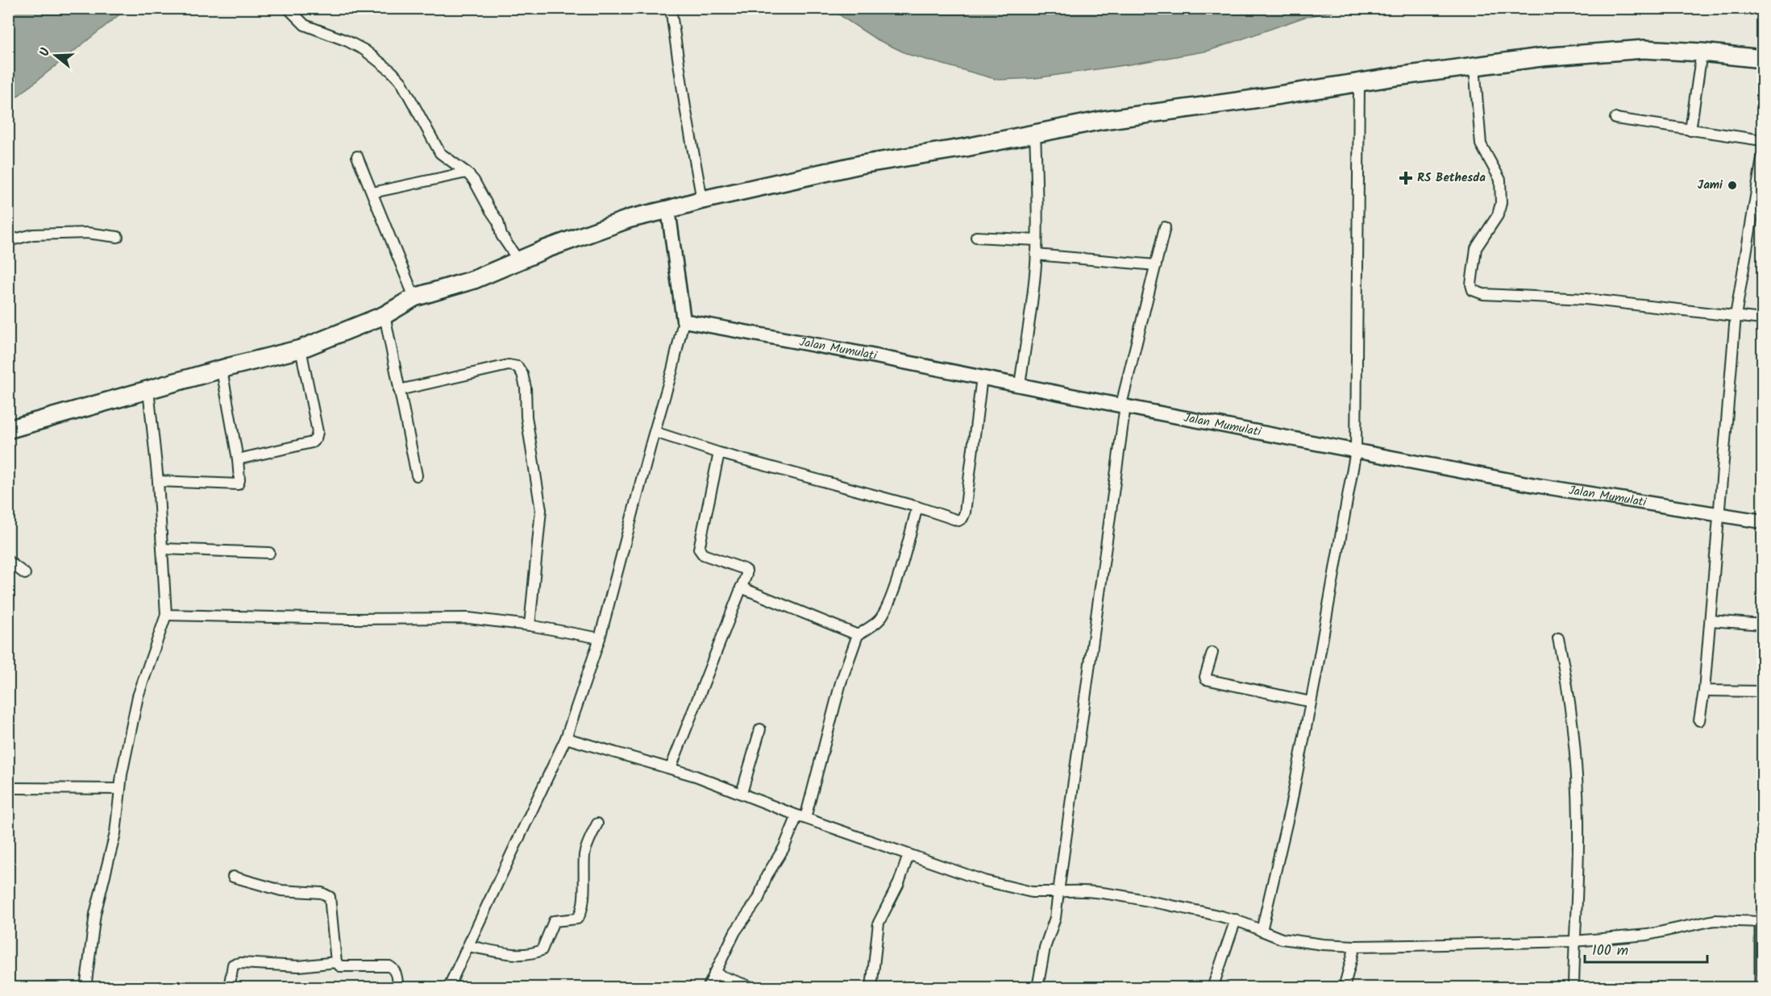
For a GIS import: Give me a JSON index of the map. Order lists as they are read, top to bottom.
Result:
{
  "streets": {
    "street": ["Jalan Mumulati"]
  },
  "places": {
    "health": ["RS Bethesda"],
    "other": ["Jami"]
  },
  "scale_bar": "100 m",
  "north": "left"
}
